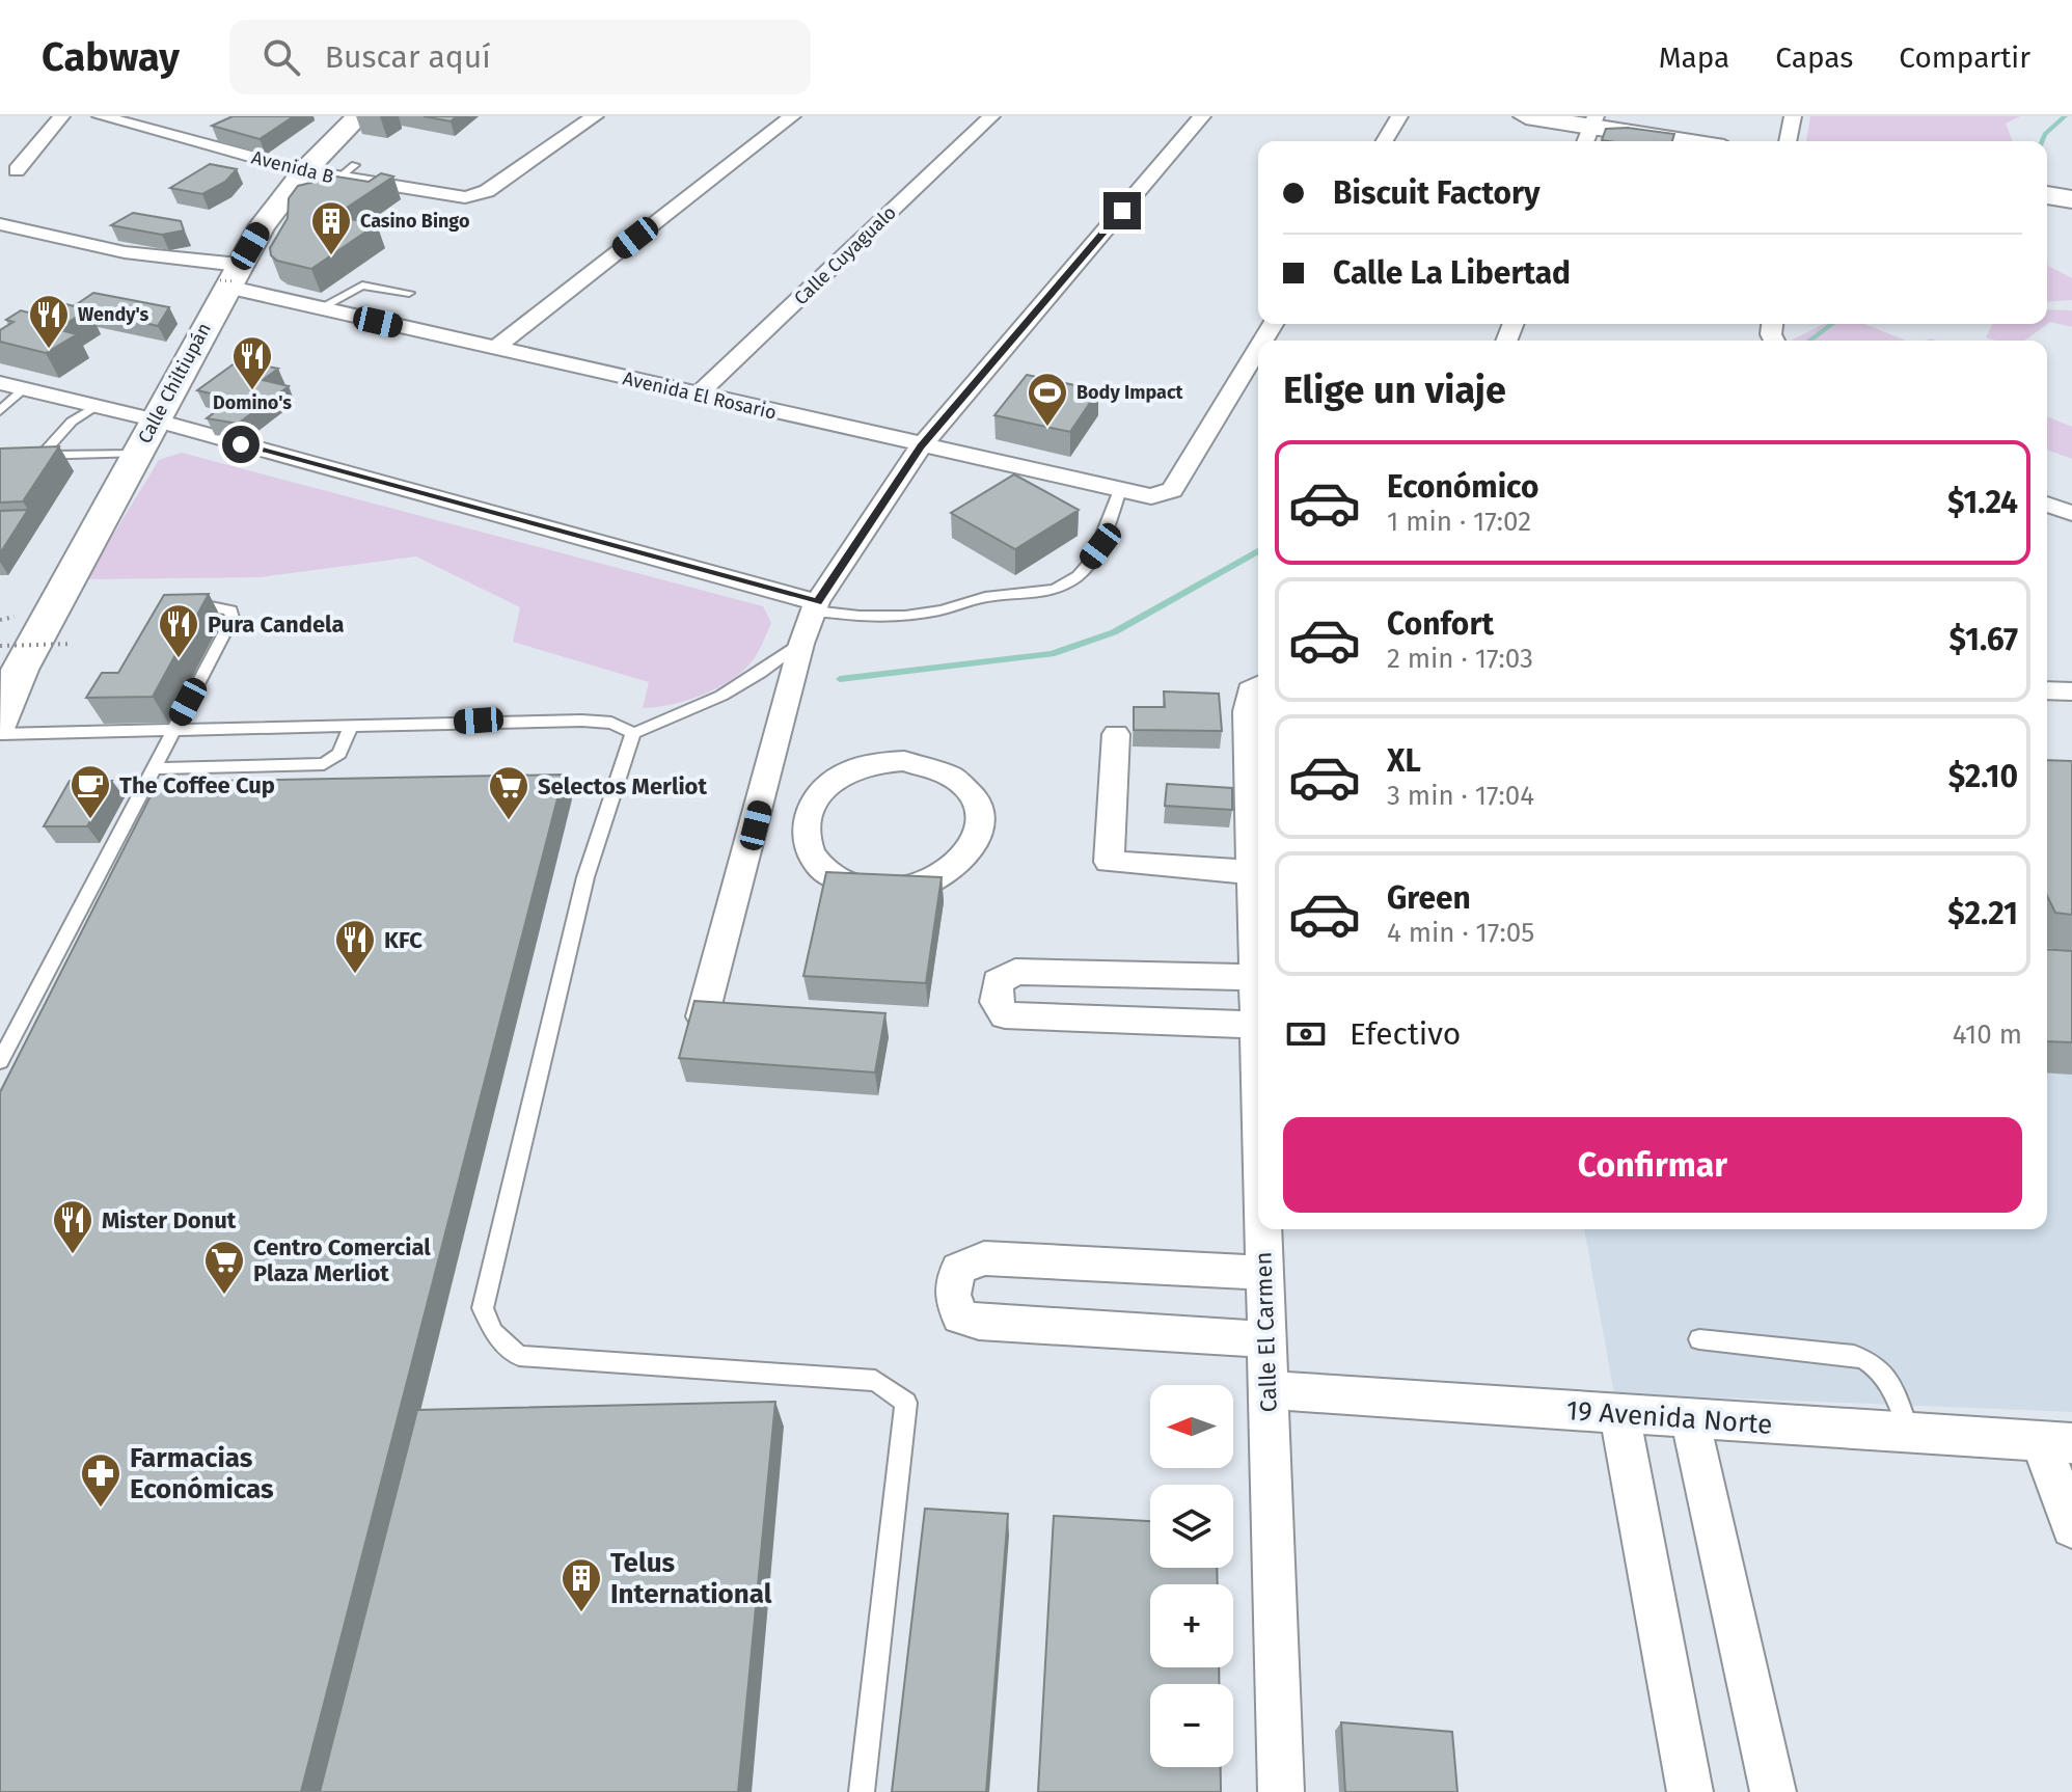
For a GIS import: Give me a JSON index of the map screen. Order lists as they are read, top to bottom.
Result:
{
  "streets": {
    "main road": ["Calle Chiltiupán"],
    "street": [
      "Avenida B",
      "Calle Cuyagualo",
      "Avenida El Rosario",
      "Calle El Carmen",
      "19 Avenida Norte"
    ]
  },
  "crossings": [
    ["Avenida B", "Calle Chiltiupán"],
    ["Calle Cuyagualo", "Avenida El Rosario"],
    ["Calle Chiltiupán", "Avenida El Rosario"],
    ["Calle El Carmen", "19 Avenida Norte"]
  ],
  "places": {
    "building": ["Casino Bingo", "Telus International"],
    "restaurant": [
      "Wendy's",
      "Domino's",
      "Pura Candela",
      "KFC",
      "Mister Donut"
    ],
    "sports": ["Body Impact"],
    "cafe": ["The Coffee Cup"],
    "supermarket": ["Selectos Merliot", "Centro Comercial Plaza Merliot"],
    "pharmacy": ["Farmacias Económicas"]
  },
  "north": "left",
  "page": {
    "header": "Cabway",
    "search": "Buscar aquí",
    "nav": ["Mapa", "Capas", "Compartir"],
    "banner": ["Biscuit Factory", "Calle La Libertad"],
    "heading": "Elige un viaje",
    "list": [
      {
        "name": "Económico",
        "note": "1 min · 17:02",
        "value": "$1.24"
      },
      {
        "name": "Confort",
        "note": "2 min · 17:03",
        "value": "$1.67"
      },
      {
        "name": "XL",
        "note": "3 min · 17:04",
        "value": "$2.10"
      },
      {
        "name": "Green",
        "note": "4 min · 17:05",
        "value": "$2.21"
      }
    ],
    "pay": ["Efectivo", "410 m"],
    "buttons": "Confirmar",
    "map_buttons": ["+", "−"]
  }
}
